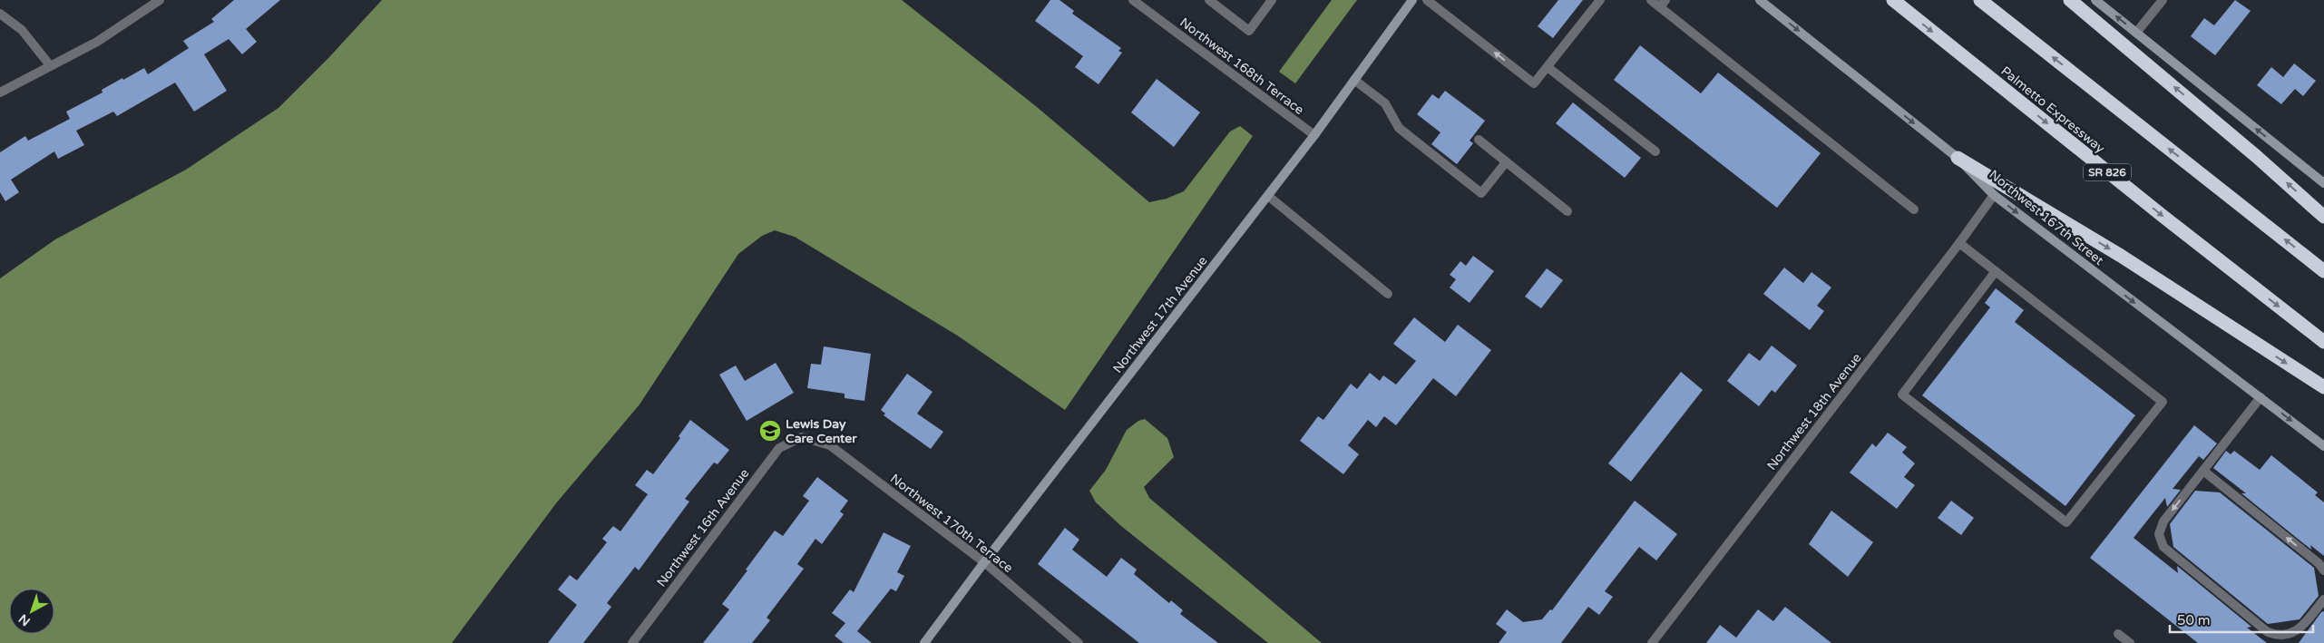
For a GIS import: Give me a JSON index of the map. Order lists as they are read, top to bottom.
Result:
{
  "streets": {
    "highway": ["Palmetto Expressway", "SR 826"],
    "street": [
      "Northwest 168th Terrace",
      "Northwest 167th Street",
      "Northwest 17th Avenue",
      "Northwest 18th Avenue",
      "Northwest 170th Terrace",
      "Northwest 16th Avenue"
    ]
  },
  "crossings": [
    ["Northwest 168th Terrace", "Northwest 17th Avenue"],
    ["Northwest 167th Street", "Northwest 18th Avenue"],
    ["Northwest 17th Avenue", "Northwest 170th Terrace"],
    ["Northwest 170th Terrace", "Northwest 16th Avenue"]
  ],
  "places": {
    "school or university": ["Lewis Day Care Center"]
  },
  "scale_bar": "50 m",
  "north": "bottom left"
}
